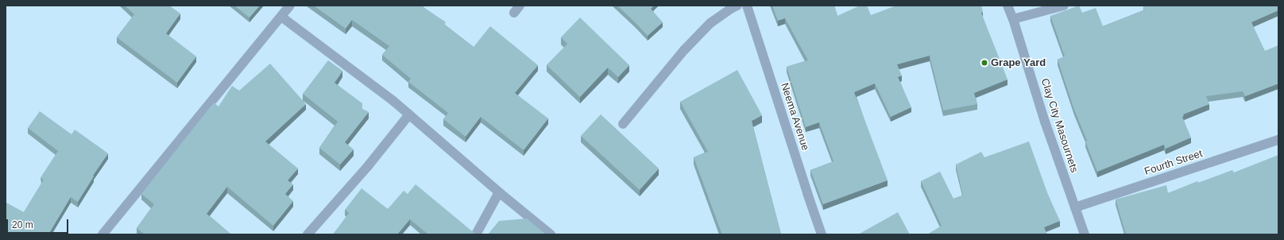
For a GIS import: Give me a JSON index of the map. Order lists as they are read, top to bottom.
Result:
{
  "streets": {
    "street": ["Neema Avenue", "Clay City Masournets", "Fourth Street"]
  },
  "crossings": [
    ["Clay City Masournets", "Fourth Street"]
  ],
  "places": ["Grape Yard"],
  "scale_bar": "20 m"
}
